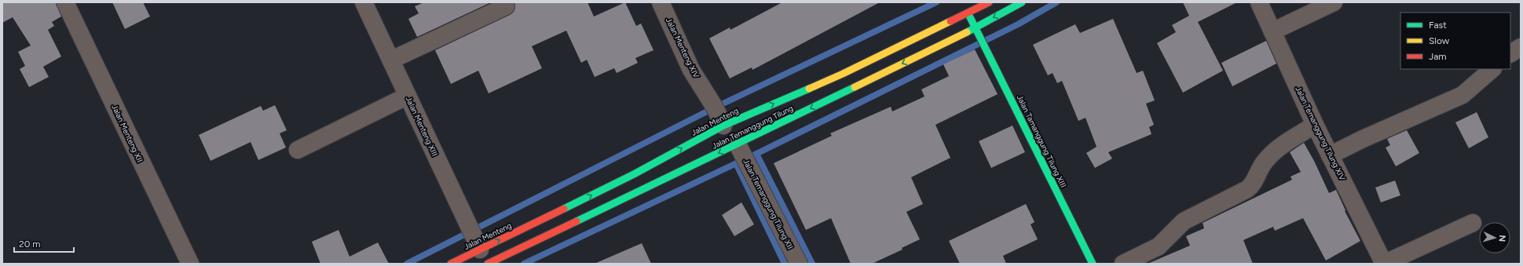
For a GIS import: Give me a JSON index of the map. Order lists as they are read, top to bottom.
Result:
{
  "streets": {
    "street": [
      "Jalan Menteng XIV",
      "Jalan Menteng",
      "Jalan Menteng XIII",
      "Jalan Temanggung Tilung",
      "Jalan Menteng XII",
      "Jalan Temanggung Tilung XIV",
      "Jalan Tamanggung Tilung XIII",
      "Jalan Temanggung Tilung XII"
    ]
  },
  "crossings": [
    ["Jalan Menteng XIV", "Jalan Menteng"],
    ["Jalan Menteng", "Jalan Menteng XIII"],
    ["Jalan Menteng", "Jalan Temanggung Tilung"],
    ["Jalan Menteng", "Jalan Tamanggung Tilung XIII"],
    ["Jalan Menteng XIII", "Jalan Temanggung Tilung"],
    ["Jalan Temanggung Tilung", "Jalan Tamanggung Tilung XIII"],
    ["Jalan Temanggung Tilung", "Jalan Temanggung Tilung XII"]
  ],
  "one_way": ["Jalan Menteng", "Jalan Temanggung Tilung"],
  "legend": ["Fast", "Slow", "Jam"],
  "scale_bar": "20 m",
  "north": "right"
}
